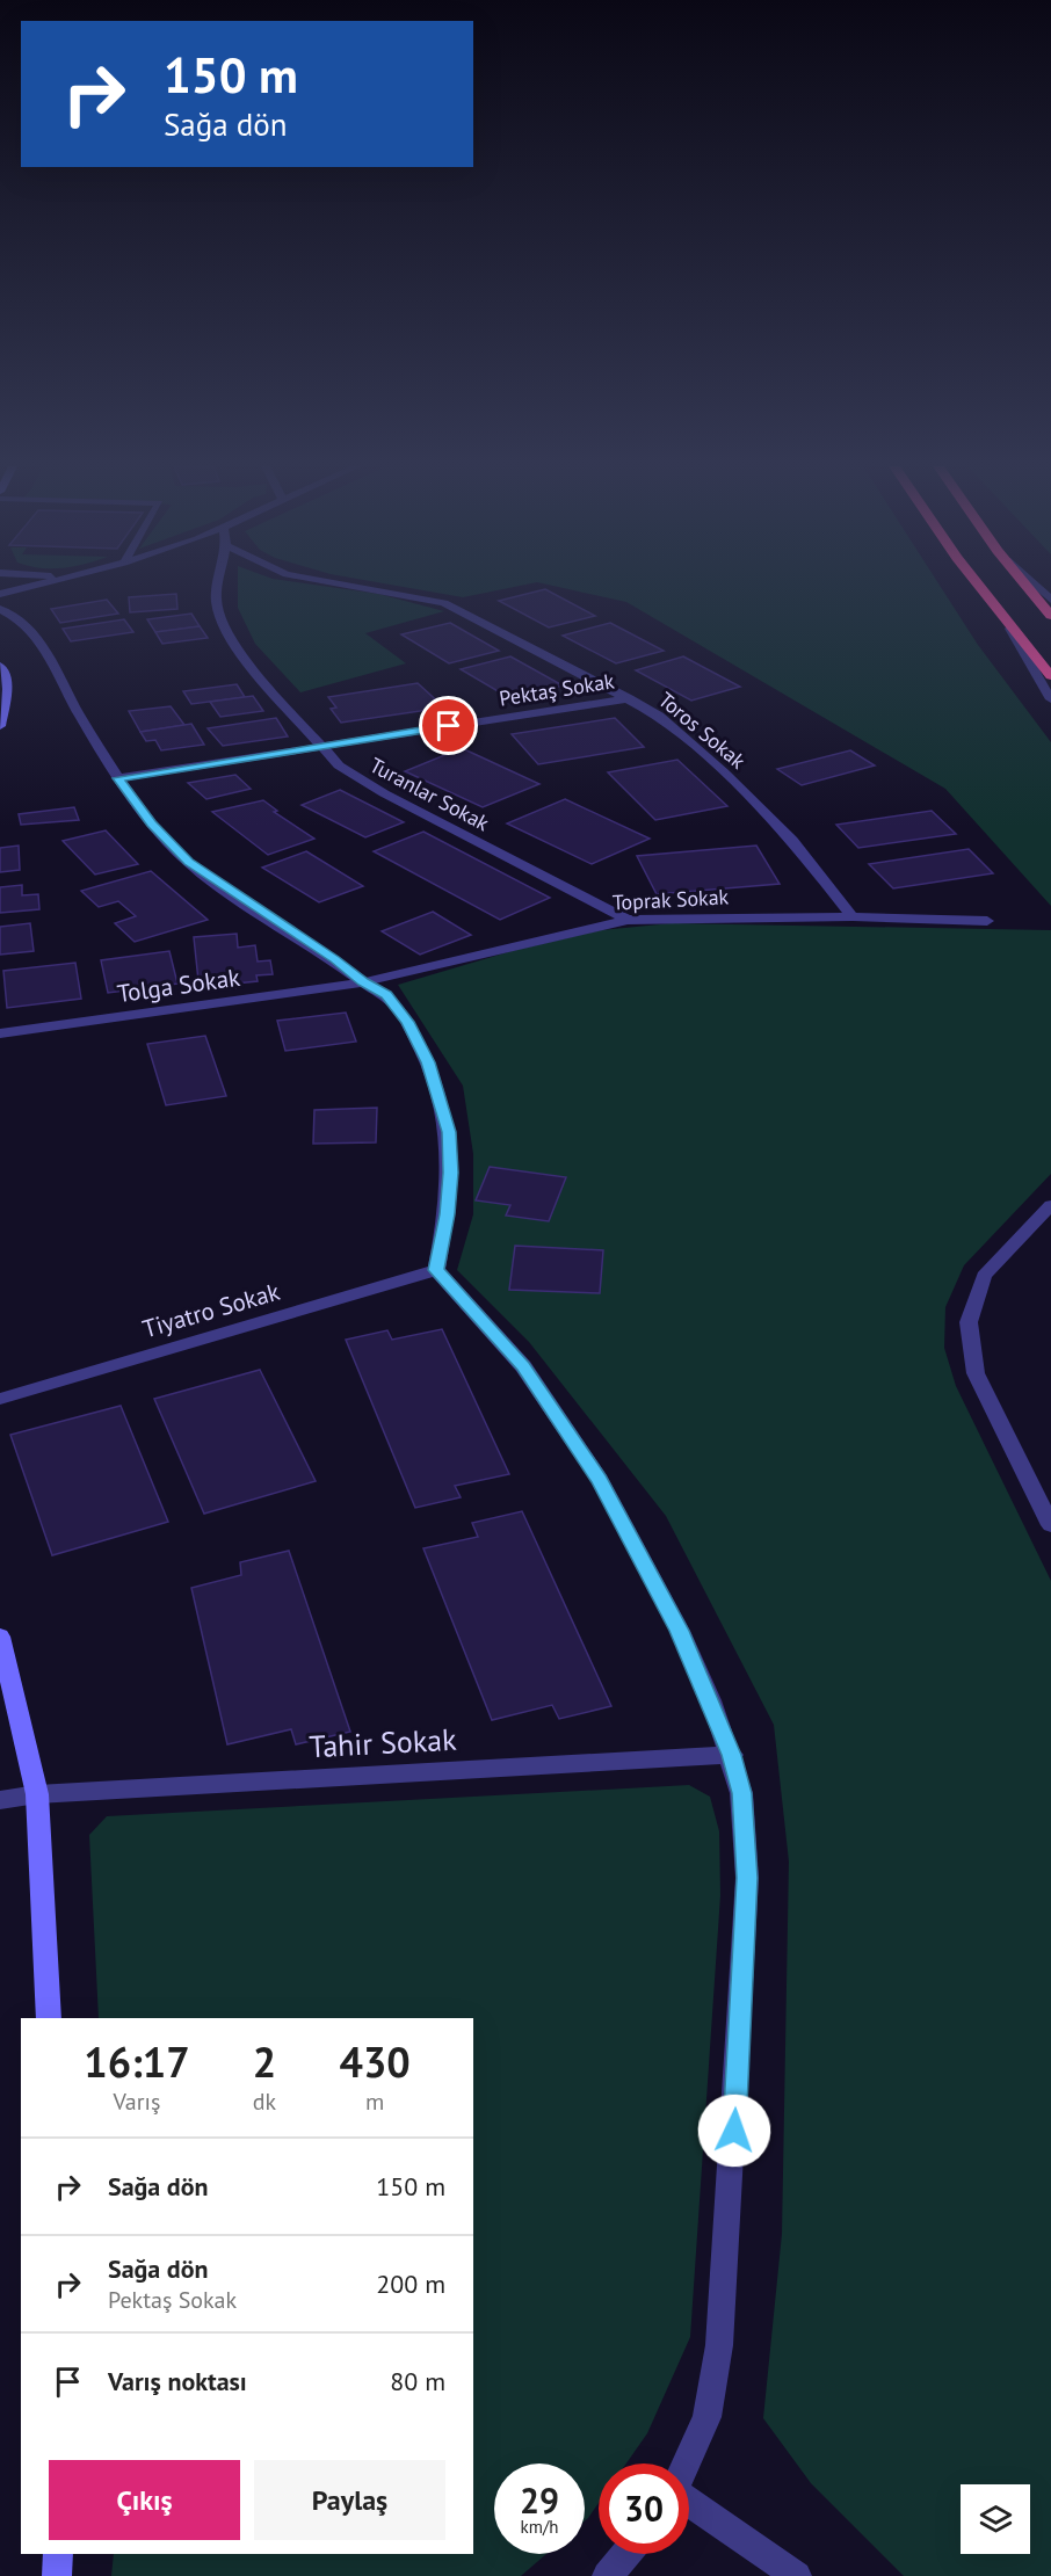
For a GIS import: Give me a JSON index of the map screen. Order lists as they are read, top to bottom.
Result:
{
  "streets": {
    "street": [
      "Pektaş Sokak",
      "Toros Sokak",
      "Turanlar Sokak",
      "Toprak Sokak",
      "Tolga Sokak",
      "Tiyatro Sokak",
      "Tahir Sokak"
    ]
  },
  "crossings": [
    ["Pektaş Sokak", "Toros Sokak"],
    ["Pektaş Sokak", "Turanlar Sokak"],
    ["Toros Sokak", "Toprak Sokak"],
    ["Turanlar Sokak", "Toprak Sokak"],
    ["Toprak Sokak", "Tolga Sokak"]
  ],
  "page": {
    "turn": ["150 m", "Sağa dön"],
    "eta": [
      "16:17",
      "Varış",
      "2",
      "dk",
      "430",
      "m"
    ],
    "list": [
      {
        "name": "Sağa dön",
        "value": "150 m"
      },
      {
        "name": "Sağa dön",
        "note": "Pektaş Sokak",
        "value": "200 m"
      },
      {
        "name": "Varış noktası",
        "value": "80 m"
      }
    ],
    "buttons": ["Çıkış", "Paylaş"],
    "speed": "29 km/h",
    "limit": "30"
  }
}
